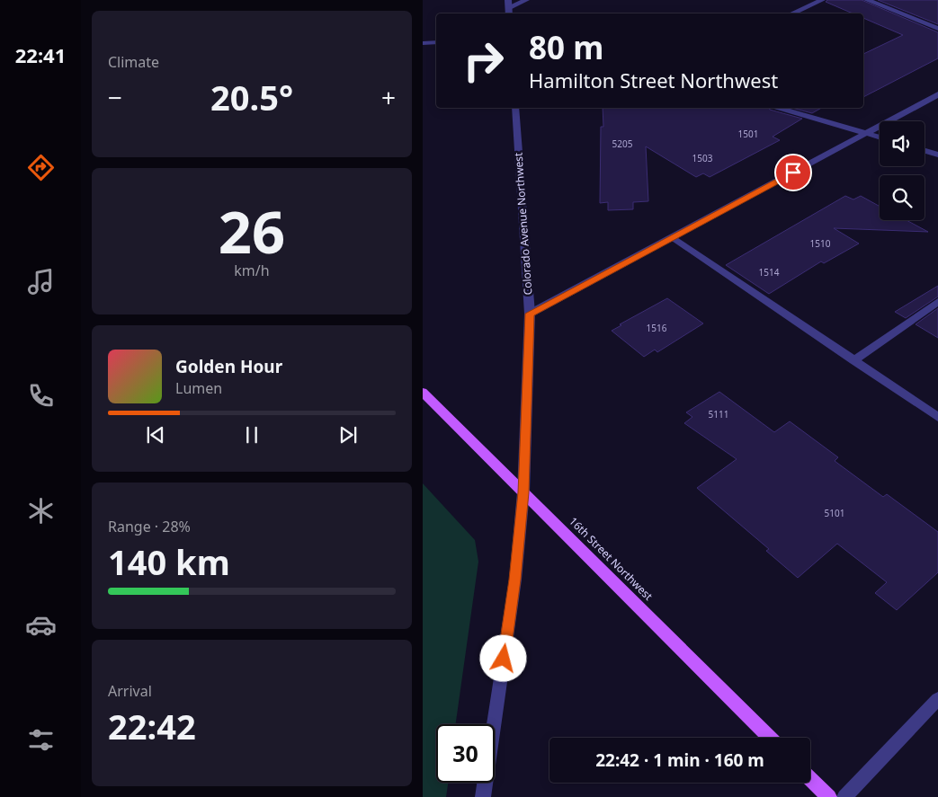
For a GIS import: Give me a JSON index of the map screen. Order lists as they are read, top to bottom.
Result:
{
  "streets": {
    "main road": ["16th Street Northwest"],
    "street": ["Colorado Avenue Northwest"]
  },
  "crossings": [
    ["Colorado Avenue Northwest", "16th Street Northwest"]
  ],
  "house_numbers": [
    "1501",
    "5205",
    "1503",
    "1510",
    "1514",
    "1516",
    "5111",
    "5101"
  ],
  "page": {
    "tabs": "22:41",
    "tile": [
      "Climate",
      ["26", "km/h"],
      ["Range · 28%", "140 km"],
      ["Arrival", "22:42"]
    ],
    "turn": ["80 m", "Hamilton Street Northwest"],
    "heat": ["−", "20.5°", "+"],
    "song": ["Golden Hour", "Lumen"],
    "limit": "30",
    "trip": "22:42 · 1 min · 160 m"
  }
}
